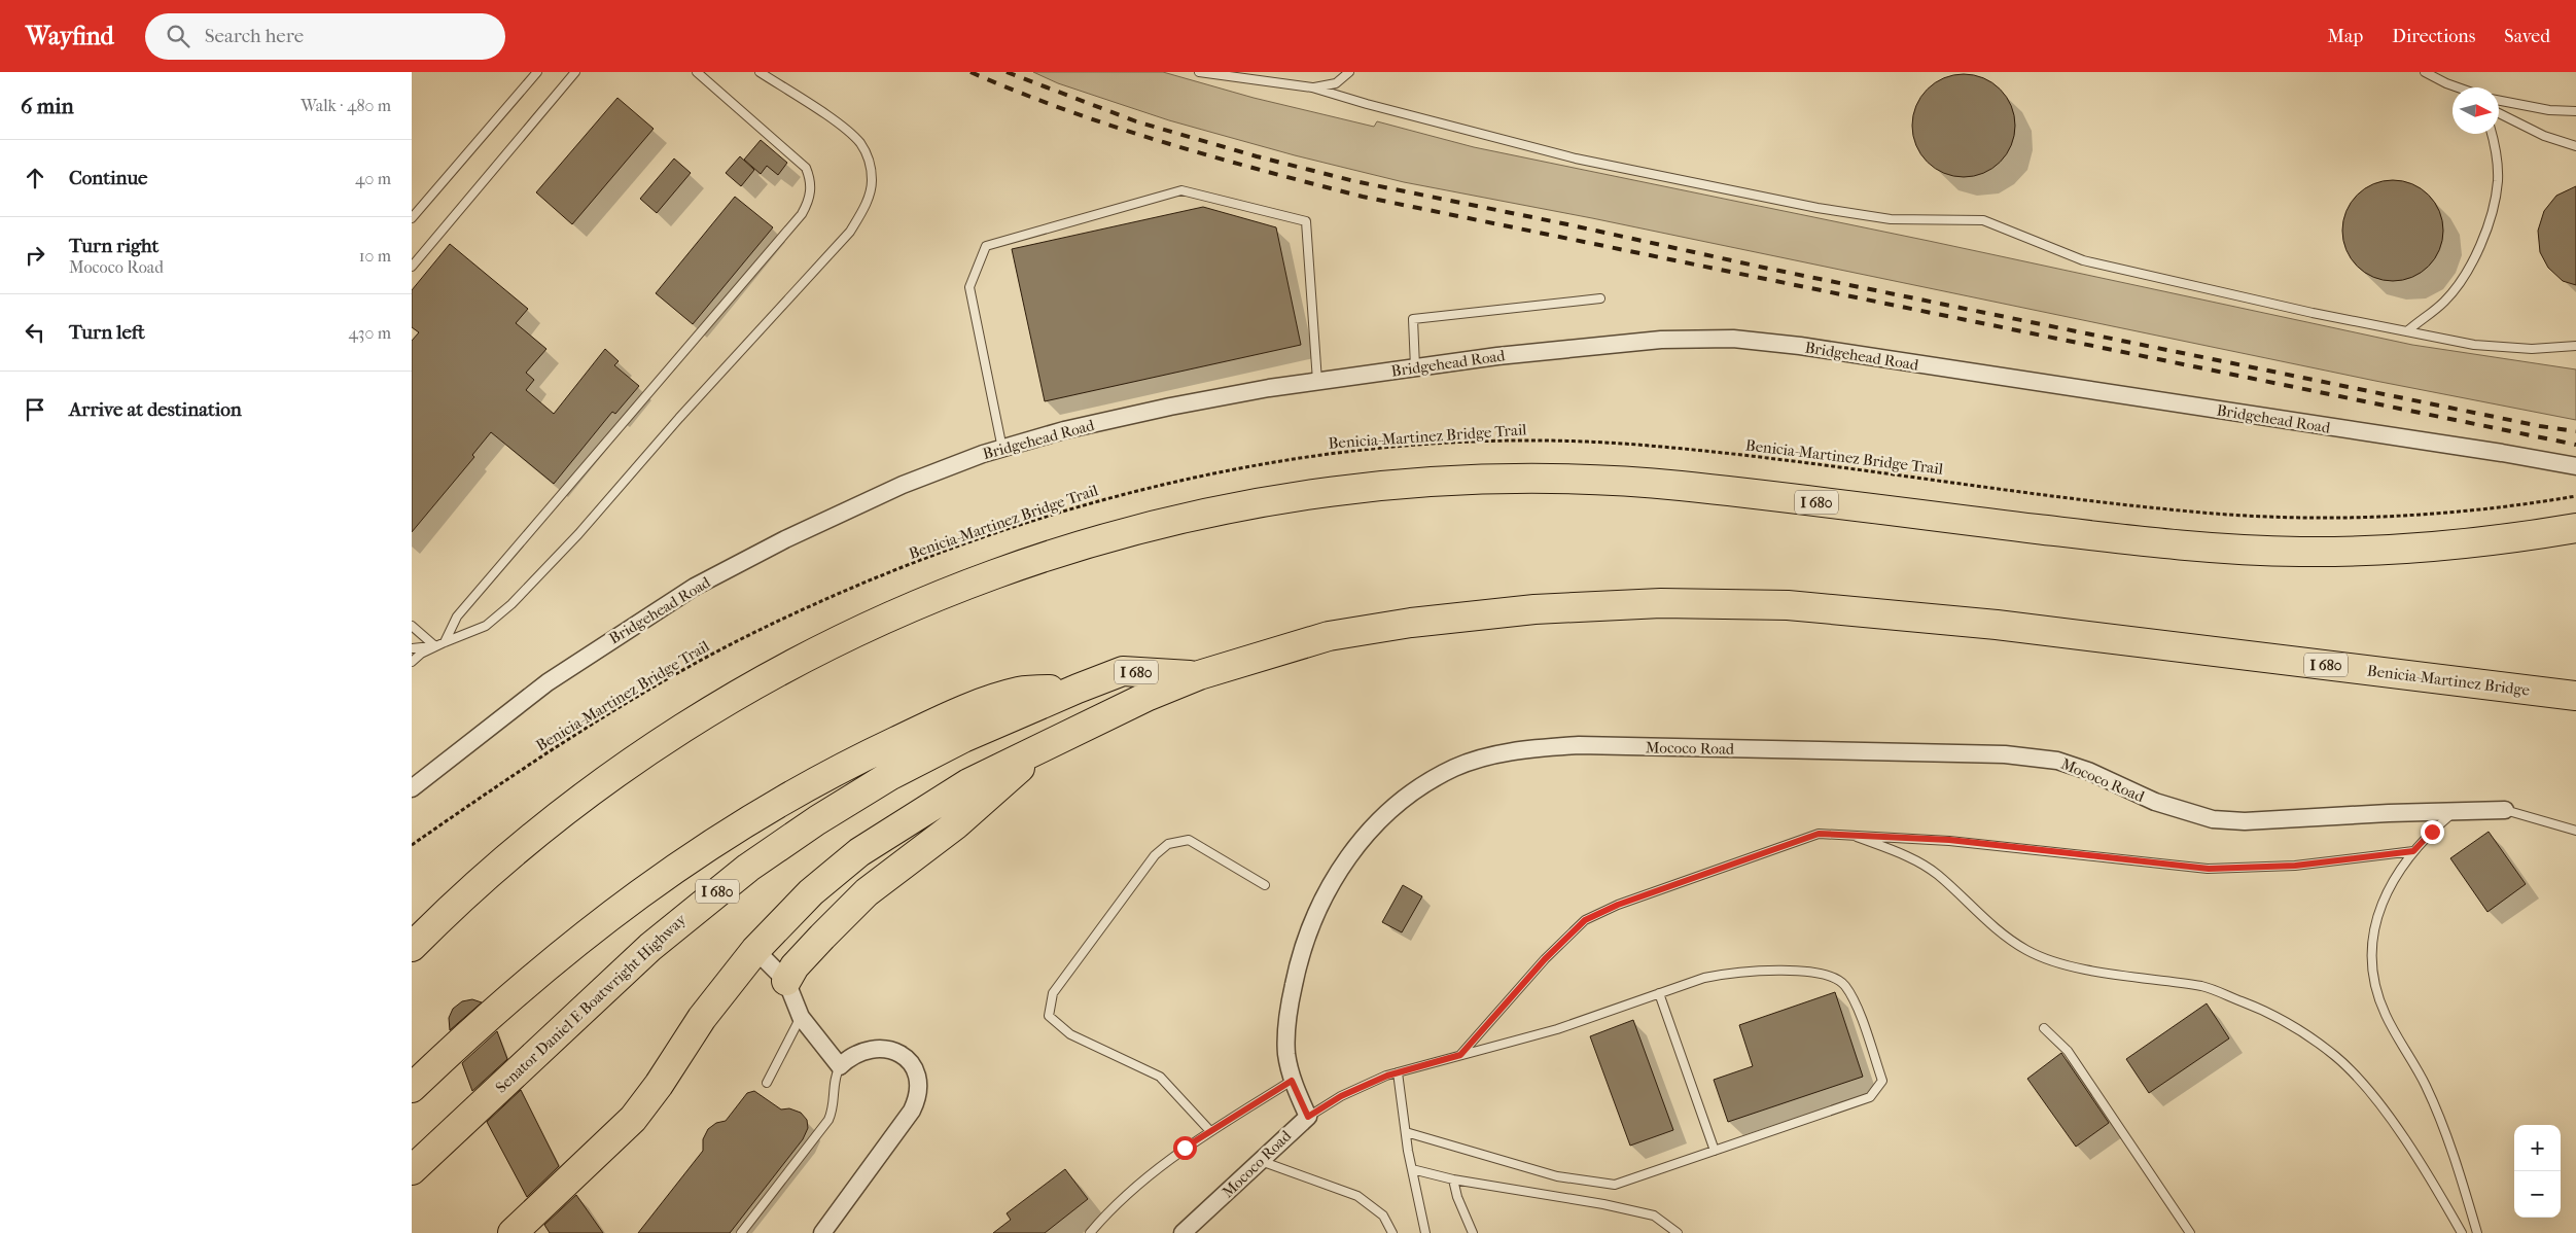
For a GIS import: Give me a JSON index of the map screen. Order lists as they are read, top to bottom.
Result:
{
  "streets": {
    "highway": ["I 680", "Benicia-Martinez Bridge", "Senator Daniel E Boatwright Highway"],
    "street": ["Bridgehead Road", "Mococo Road"],
    "path": ["Benicia-Martinez Bridge Trail"]
  },
  "crossings": [
    ["Benicia-Martinez Bridge", "Senator Daniel E Boatwright Highway"]
  ],
  "north": "right",
  "page": {
    "header": "Wayfind",
    "search": "Search here",
    "nav": ["Map", "Directions", "Saved"],
    "heading": ["6 min", "Walk · 480 m"],
    "list": [
      ["Continue", "40 m"],
      ["Turn right", "Mococo Road", "10 m"],
      ["Turn left", "430 m"],
      "Arrive at destination"
    ],
    "map_buttons": ["+", "−"]
  }
}
